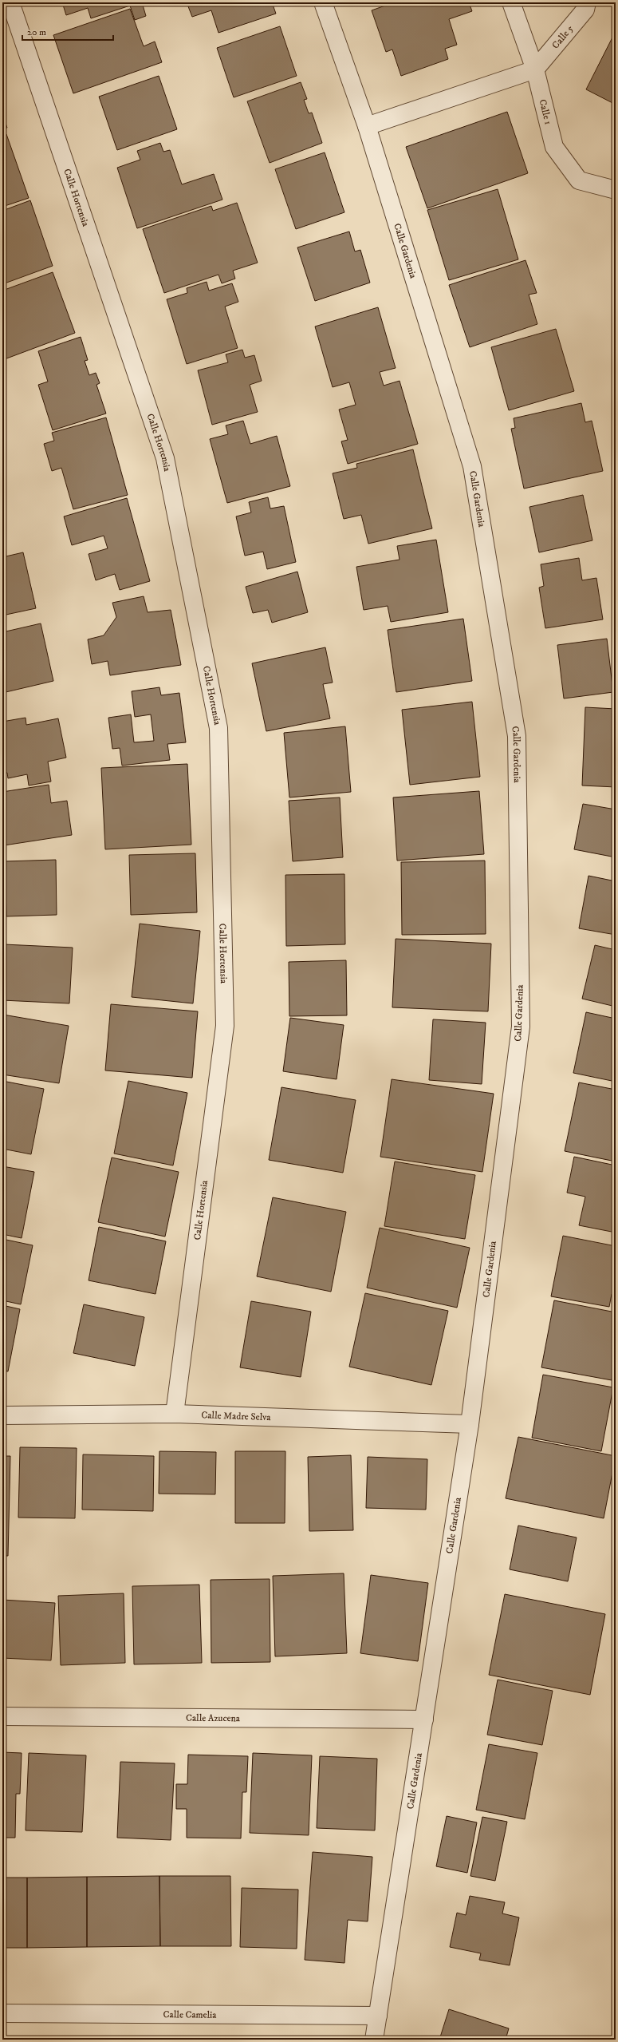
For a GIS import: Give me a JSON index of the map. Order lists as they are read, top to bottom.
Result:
{
  "streets": {
    "street": [
      "Calle 5",
      "Calle 1",
      "Calle Hortensia",
      "Calle Gardenia",
      "Calle Madre Selva",
      "Calle Azucena",
      "Calle Camelia"
    ]
  },
  "crossings": [
    ["Calle 5", "Calle 1"],
    ["Calle Hortensia", "Calle Madre Selva"],
    ["Calle Gardenia", "Calle Madre Selva"],
    ["Calle Gardenia", "Calle Azucena"],
    ["Calle Gardenia", "Calle Camelia"]
  ],
  "scale_bar": "20 m"
}
